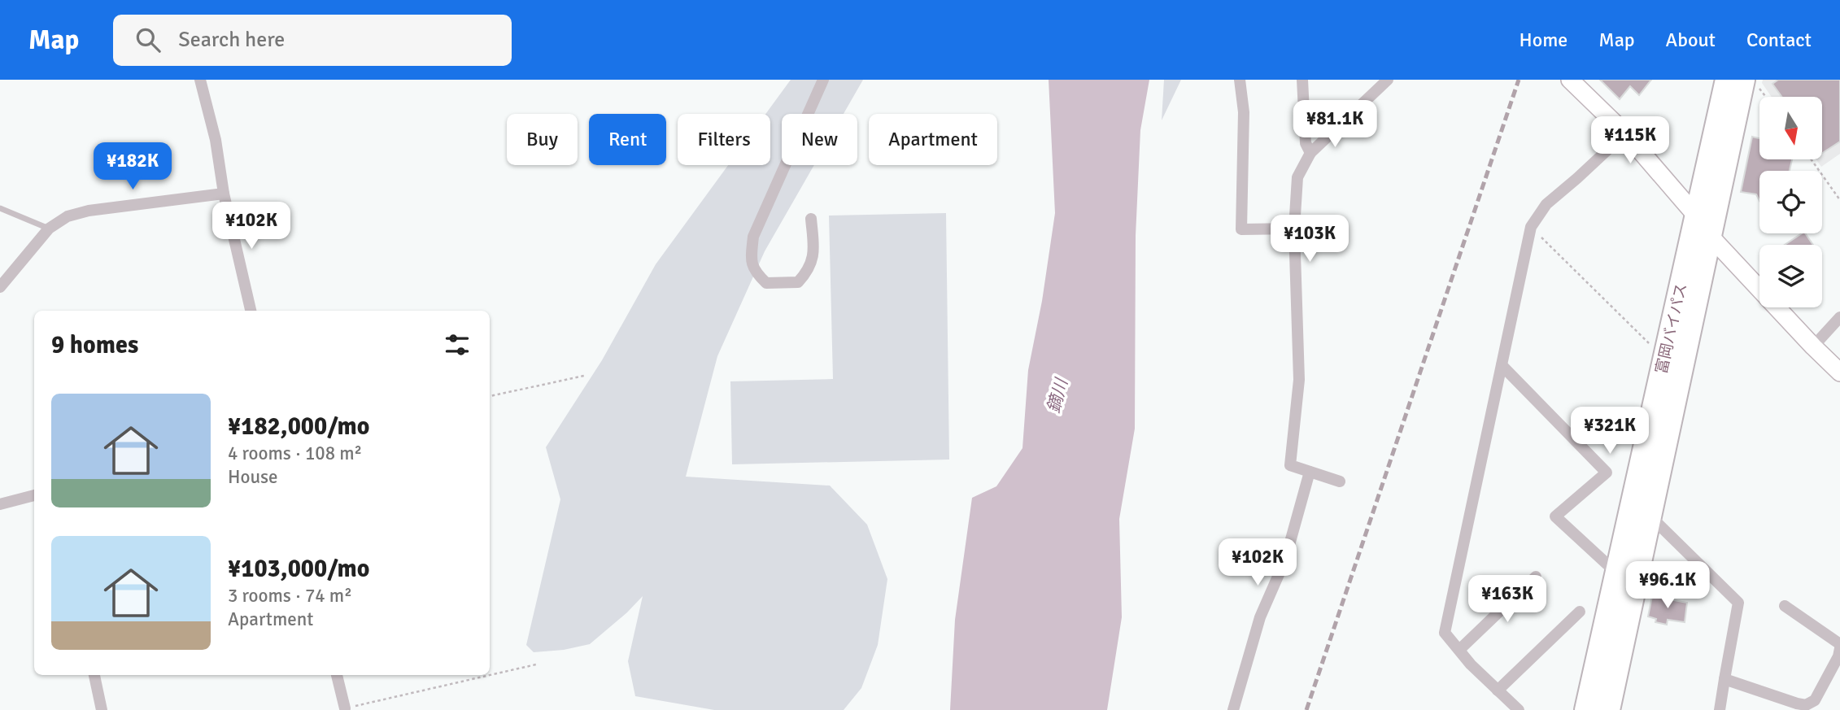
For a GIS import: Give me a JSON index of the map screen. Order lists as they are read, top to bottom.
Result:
{
  "streets": {
    "highway": ["富岡バイパス"]
  },
  "water": ["鏑川"],
  "north": "bottom",
  "page": {
    "header": "Map",
    "search": "Search here",
    "nav": [
      "Home",
      "Map",
      "About",
      "Contact"
    ],
    "price": [
      "¥81.1K",
      "¥115K",
      "¥182K",
      "¥102K",
      "¥103K",
      "¥321K",
      "¥102K",
      "¥96.1K",
      "¥163K"
    ],
    "chip": [
      "Buy",
      "Rent",
      "Filters",
      "New",
      "Apartment"
    ],
    "heading": "9 homes",
    "list": [
      {
        "name": "¥182,000/mo",
        "note": "4 rooms · 108 m² · House"
      },
      {
        "name": "¥103,000/mo",
        "note": "3 rooms · 74 m² · Apartment"
      }
    ]
  }
}
